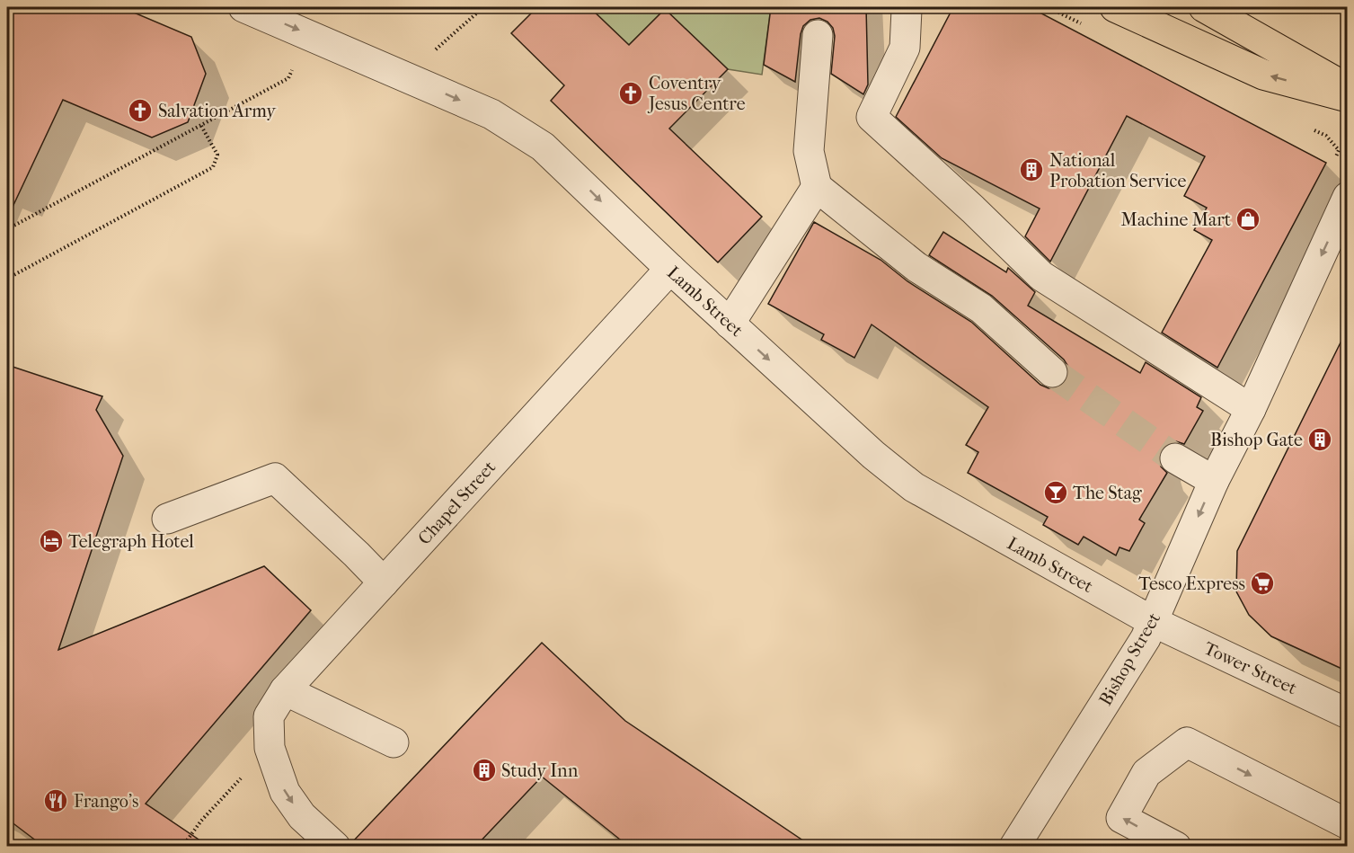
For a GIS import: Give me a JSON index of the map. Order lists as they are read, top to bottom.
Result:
{
  "streets": {
    "street": [
      "Lamb Street",
      "Chapel Street",
      "Bishop Street",
      "Tower Street"
    ]
  },
  "crossings": [
    ["Lamb Street", "Chapel Street"],
    ["Lamb Street", "Bishop Street"],
    ["Lamb Street", "Tower Street"],
    ["Bishop Street", "Tower Street"]
  ],
  "one_way": ["Bishop Street"],
  "places": {
    "church": ["Coventry Jesus Centre", "Salvation Army"],
    "building": ["National Probation Service", "Bishop Gate", "Study Inn"],
    "shop": ["Machine Mart"],
    "bar": ["The Stag"],
    "hotel": ["Telegraph Hotel"],
    "supermarket": ["Tesco Express"],
    "restaurant": ["Frango's"]
  }
}
